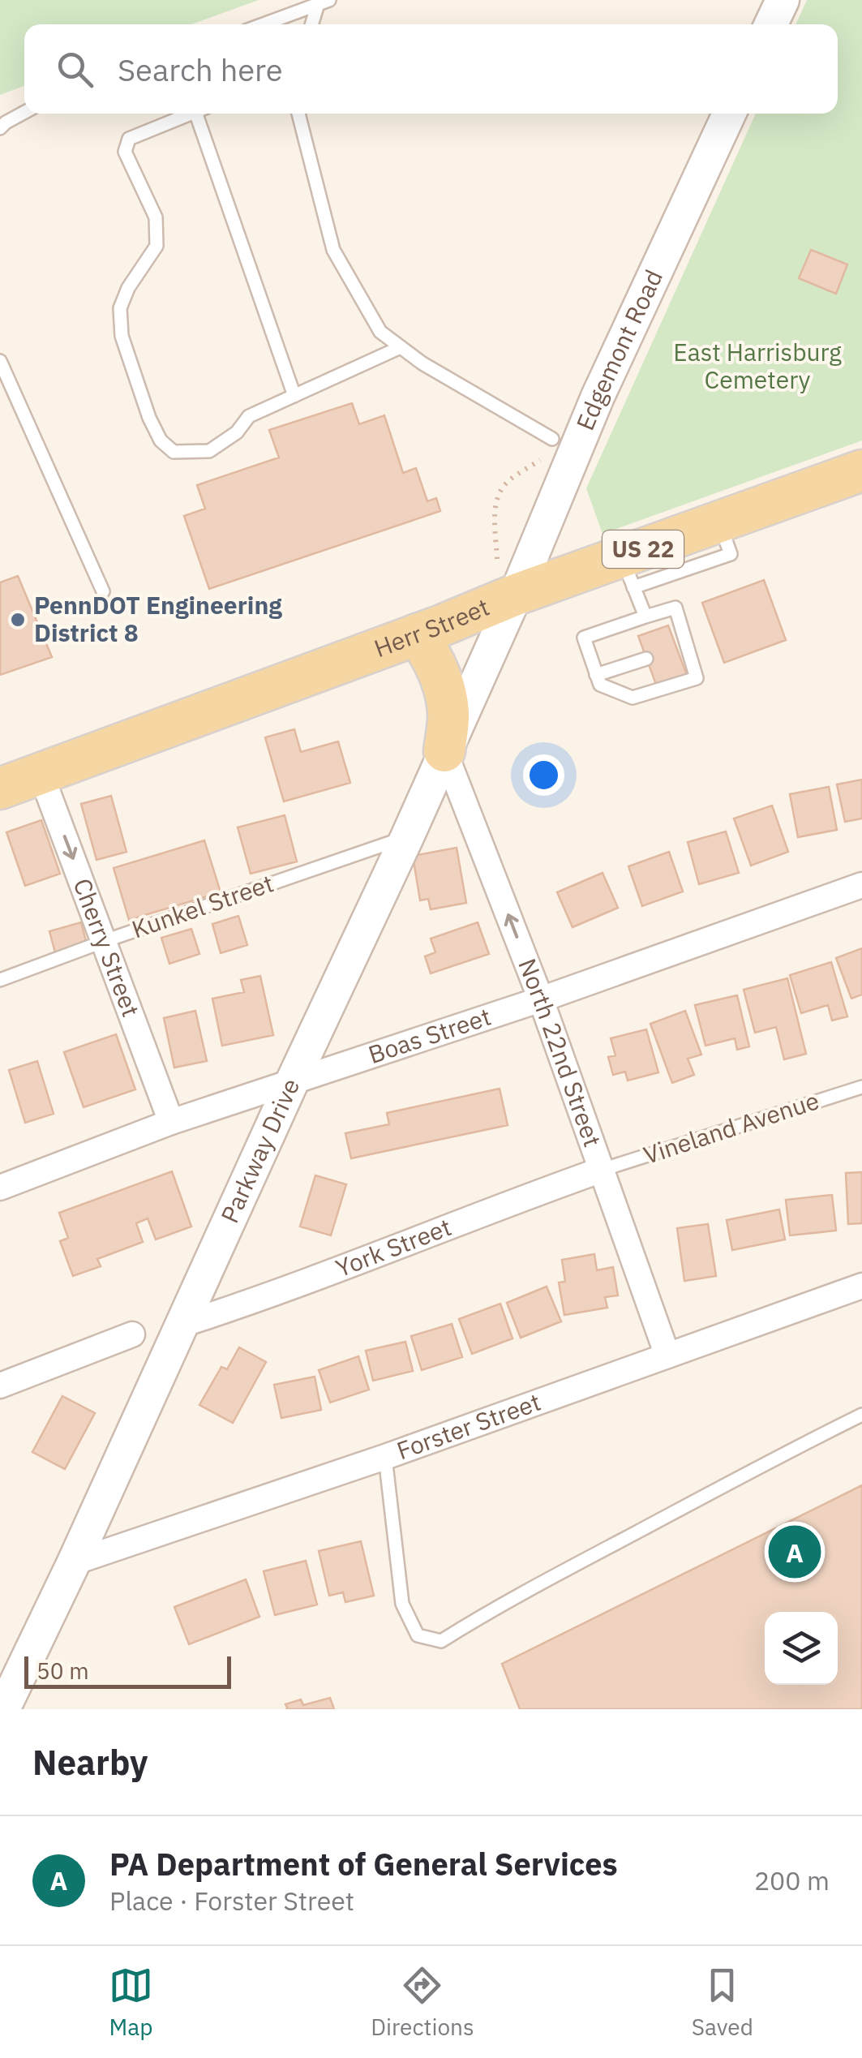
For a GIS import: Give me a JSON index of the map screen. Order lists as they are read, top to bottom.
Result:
{
  "streets": {
    "main road": ["US 22", "Herr Street"],
    "street": [
      "Edgemont Road",
      "Cherry Street",
      "Boas Street",
      "North 22nd Street",
      "Parkway Drive",
      "York Street",
      "Forster Street"
    ],
    "lane": ["Kunkel Street", "Vineland Avenue"]
  },
  "crossings": [
    ["Edgemont Road", "Herr Street"],
    ["Edgemont Road", "Parkway Drive"],
    ["Herr Street", "Cherry Street"],
    ["Herr Street", "Parkway Drive"],
    ["Kunkel Street", "Cherry Street"],
    ["Kunkel Street", "Parkway Drive"],
    ["Cherry Street", "Boas Street"],
    ["Boas Street", "North 22nd Street"],
    ["Boas Street", "Parkway Drive"],
    ["North 22nd Street", "Vineland Avenue"],
    ["North 22nd Street", "Parkway Drive"],
    ["North 22nd Street", "York Street"],
    ["North 22nd Street", "Forster Street"],
    ["Vineland Avenue", "York Street"],
    ["Parkway Drive", "York Street"],
    ["Parkway Drive", "Forster Street"]
  ],
  "one_way": ["Cherry Street", "North 22nd Street"],
  "parks": ["East Harrisburg Cemetery"],
  "places": ["PennDOT Engineering District 8"],
  "scale_bar": "50 m",
  "page": {
    "search": "Search here",
    "pins": "A",
    "scale": "50 m",
    "heading": "Nearby",
    "list": [
      {
        "mark": "A",
        "name": "PA Department of General Services",
        "note": "Place · Forster Street",
        "value": "200 m"
      }
    ],
    "nav": ["Map", "Directions", "Saved"]
  }
}
